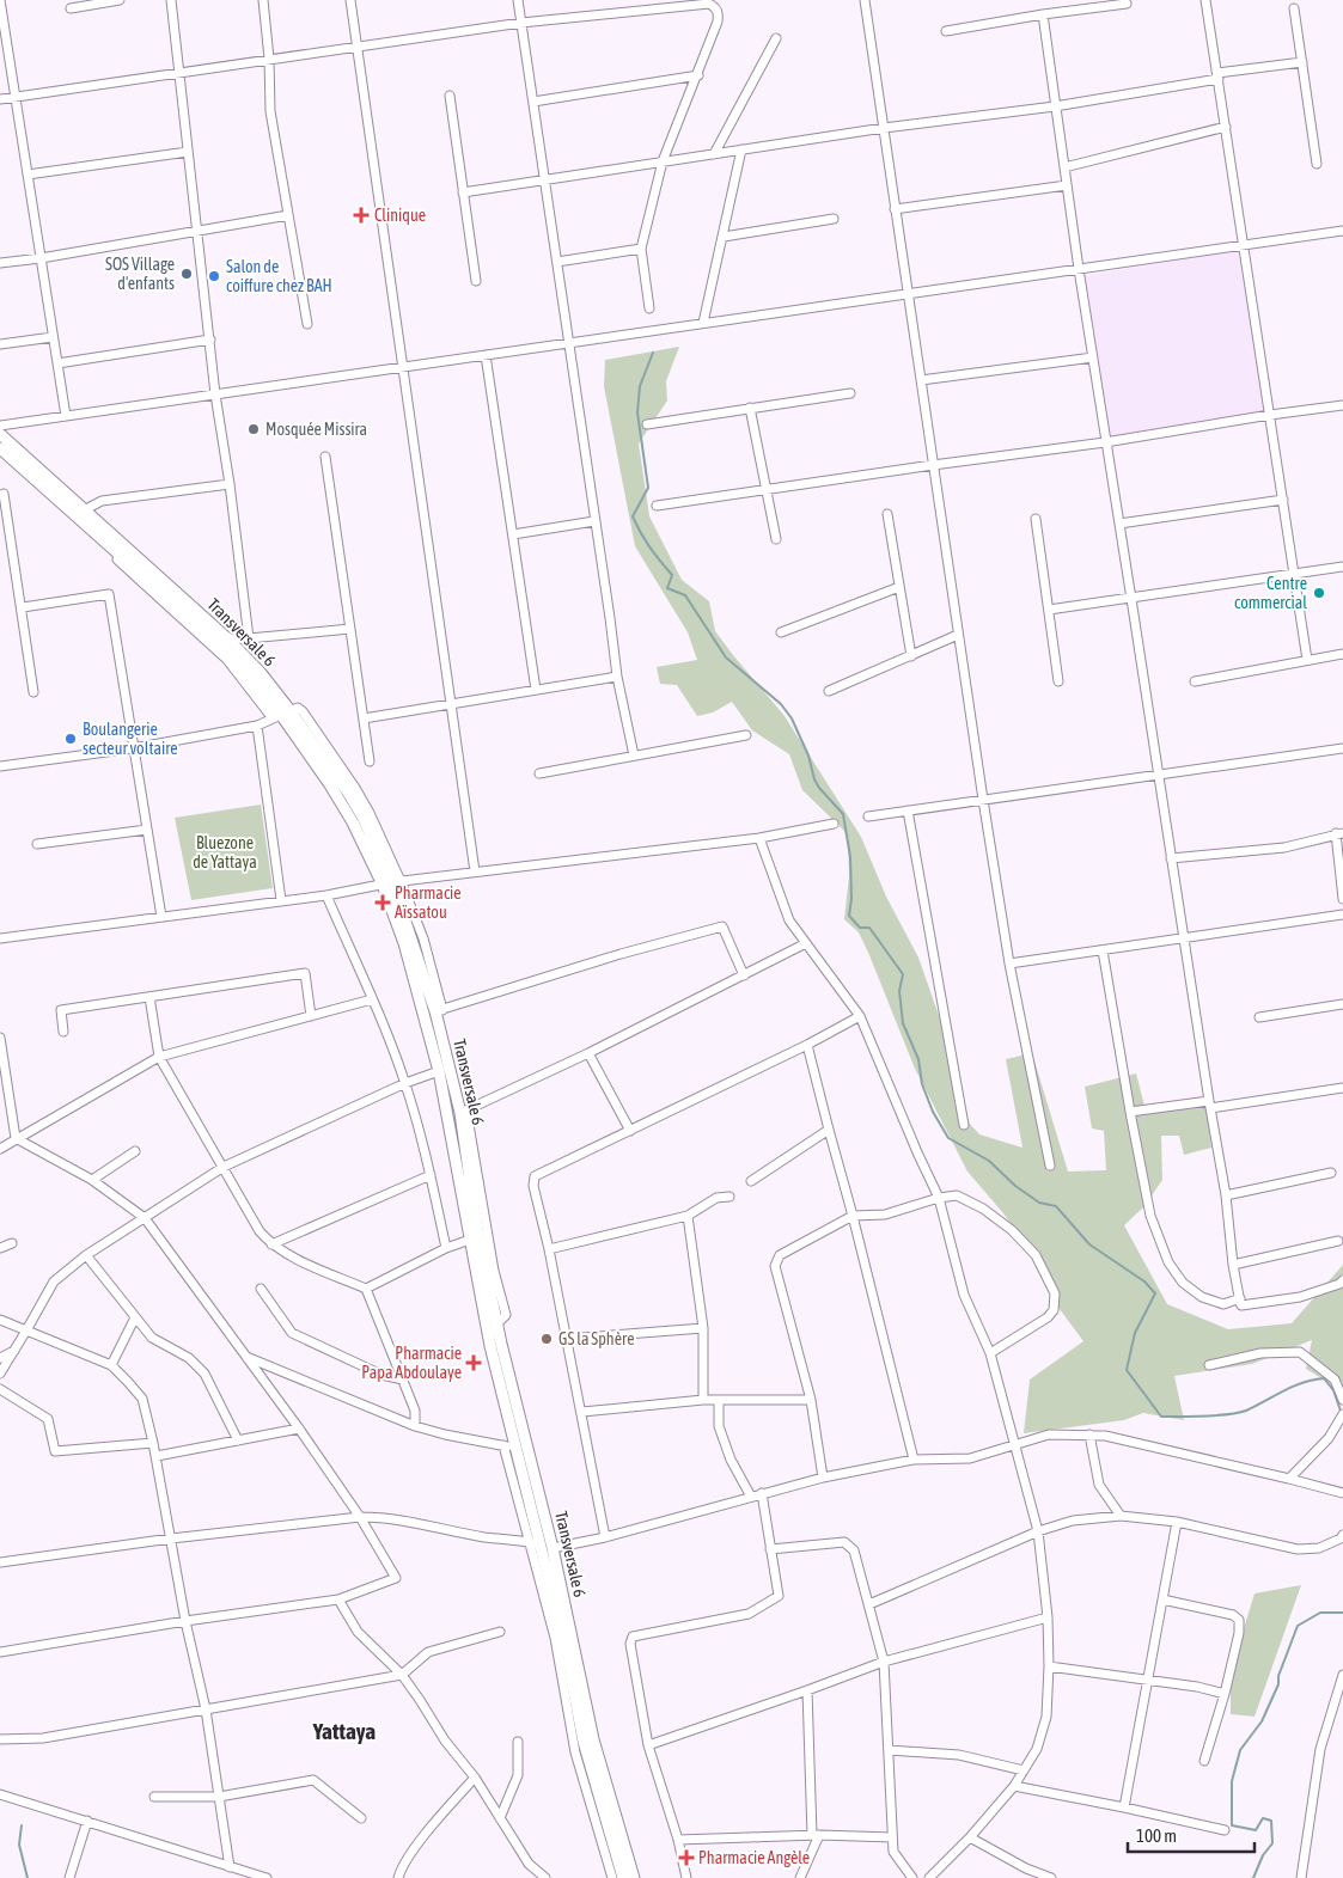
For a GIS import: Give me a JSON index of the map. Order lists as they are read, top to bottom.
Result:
{
  "streets": {
    "main road": ["Transversale 6"]
  },
  "districts": ["Yattaya"],
  "parks": ["Bluezone de Yattaya"],
  "places": {
    "health": [
      "Clinique",
      "Pharmacie Aïssatou",
      "Pharmacie Papa Abdoulaye",
      "Pharmacie Angèle"
    ],
    "other": [
      "SOS Village d'enfants",
      "Salon de coiffure chez BAH",
      "Mosquée Missira",
      "Centre commercial",
      "Boulangerie secteur voltaire",
      "GS la Sphère"
    ]
  },
  "scale_bar": "100 m"
}
